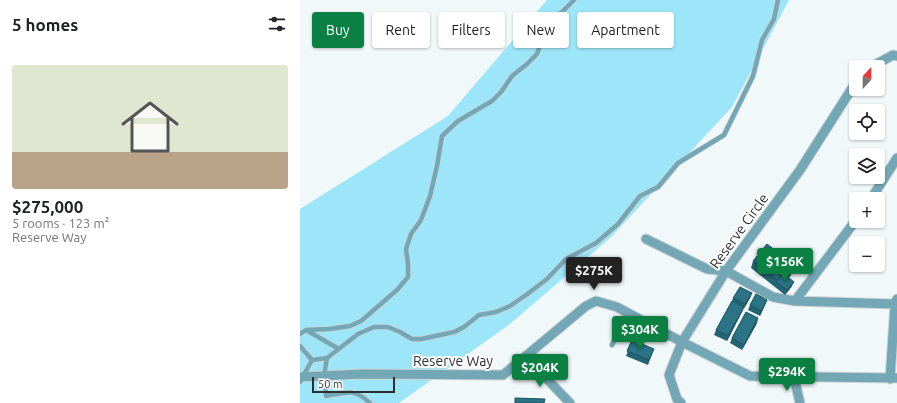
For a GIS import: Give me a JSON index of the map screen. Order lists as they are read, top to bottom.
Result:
{
  "streets": {
    "street": ["Reserve Circle", "Reserve Way"]
  },
  "crossings": [
    ["Reserve Circle", "Reserve Way"]
  ],
  "scale_bar": "50 m",
  "north": "top",
  "page": {
    "heading": "5 homes",
    "chip": [
      "Buy",
      "Rent",
      "Filters",
      "New",
      "Apartment"
    ],
    "list": [
      {
        "name": "$275,000",
        "note": "5 rooms · 123 m² · Reserve Way"
      }
    ],
    "map_buttons": ["+", "−"],
    "price": [
      "$156K",
      "$275K",
      "$304K",
      "$204K",
      "$294K"
    ],
    "scale": "50 m"
  }
}
